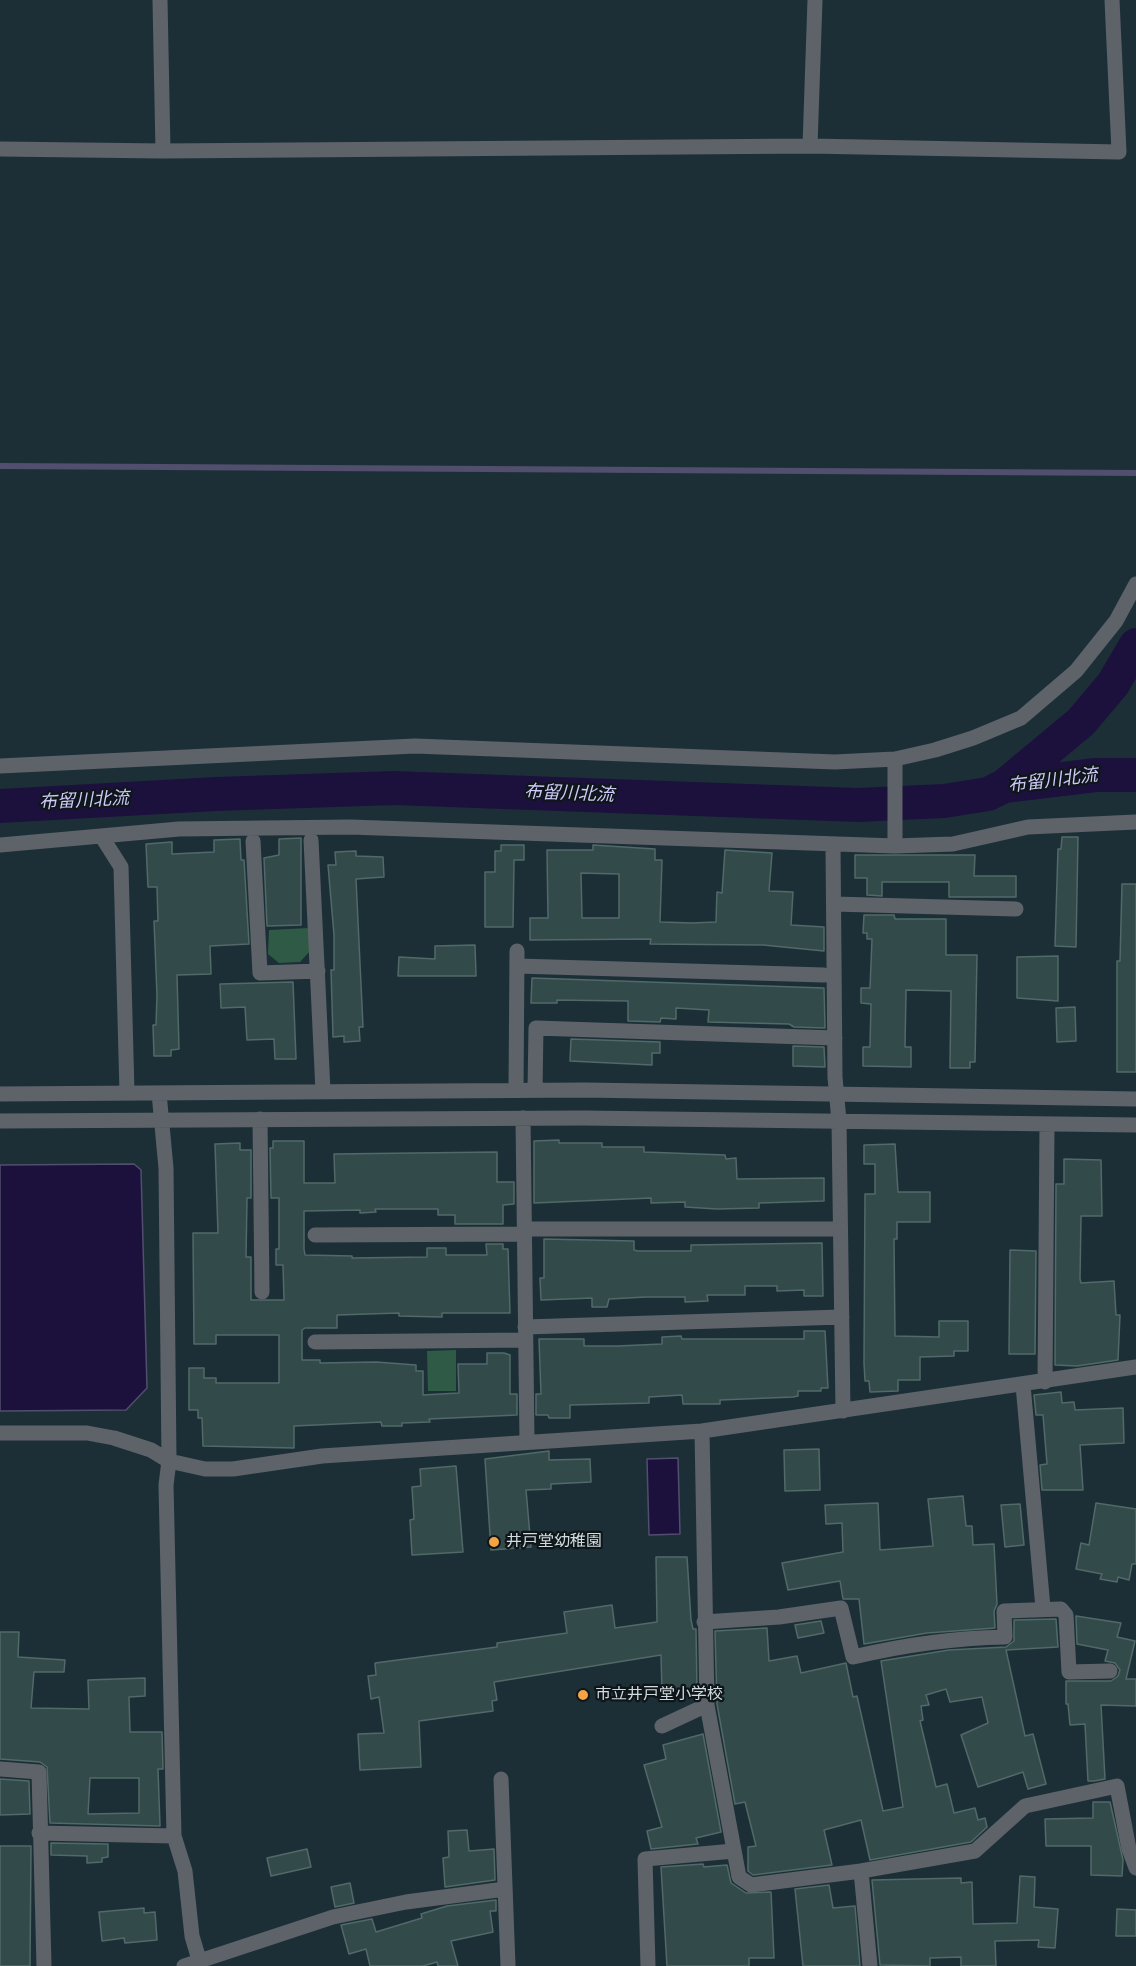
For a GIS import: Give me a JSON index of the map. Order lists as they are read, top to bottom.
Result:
{
  "water": ["布留川北流"],
  "places": ["井戸堂幼稚園", "市立井戸堂小学校"]
}
